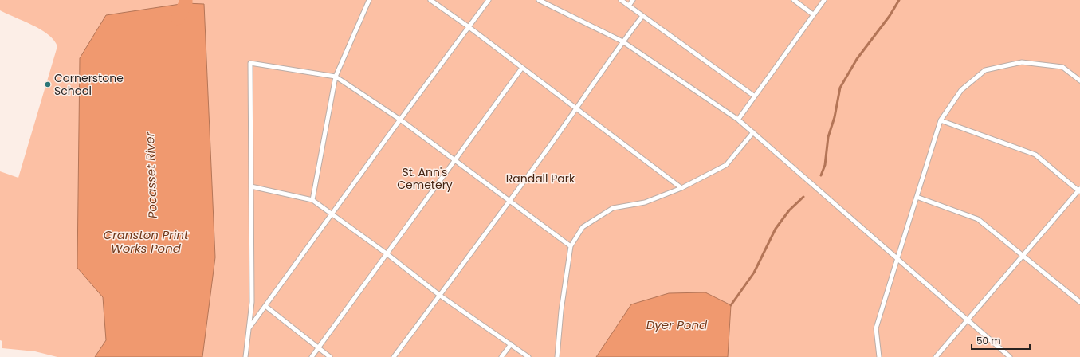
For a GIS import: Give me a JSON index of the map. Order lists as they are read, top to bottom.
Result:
{
  "water": ["Pocasset River", "Cranston Print Works Pond", "Dyer Pond"],
  "parks": ["St. Ann's Cemetery", "Randall Park"],
  "places": ["Cornerstone School"],
  "scale_bar": "50 m"
}
